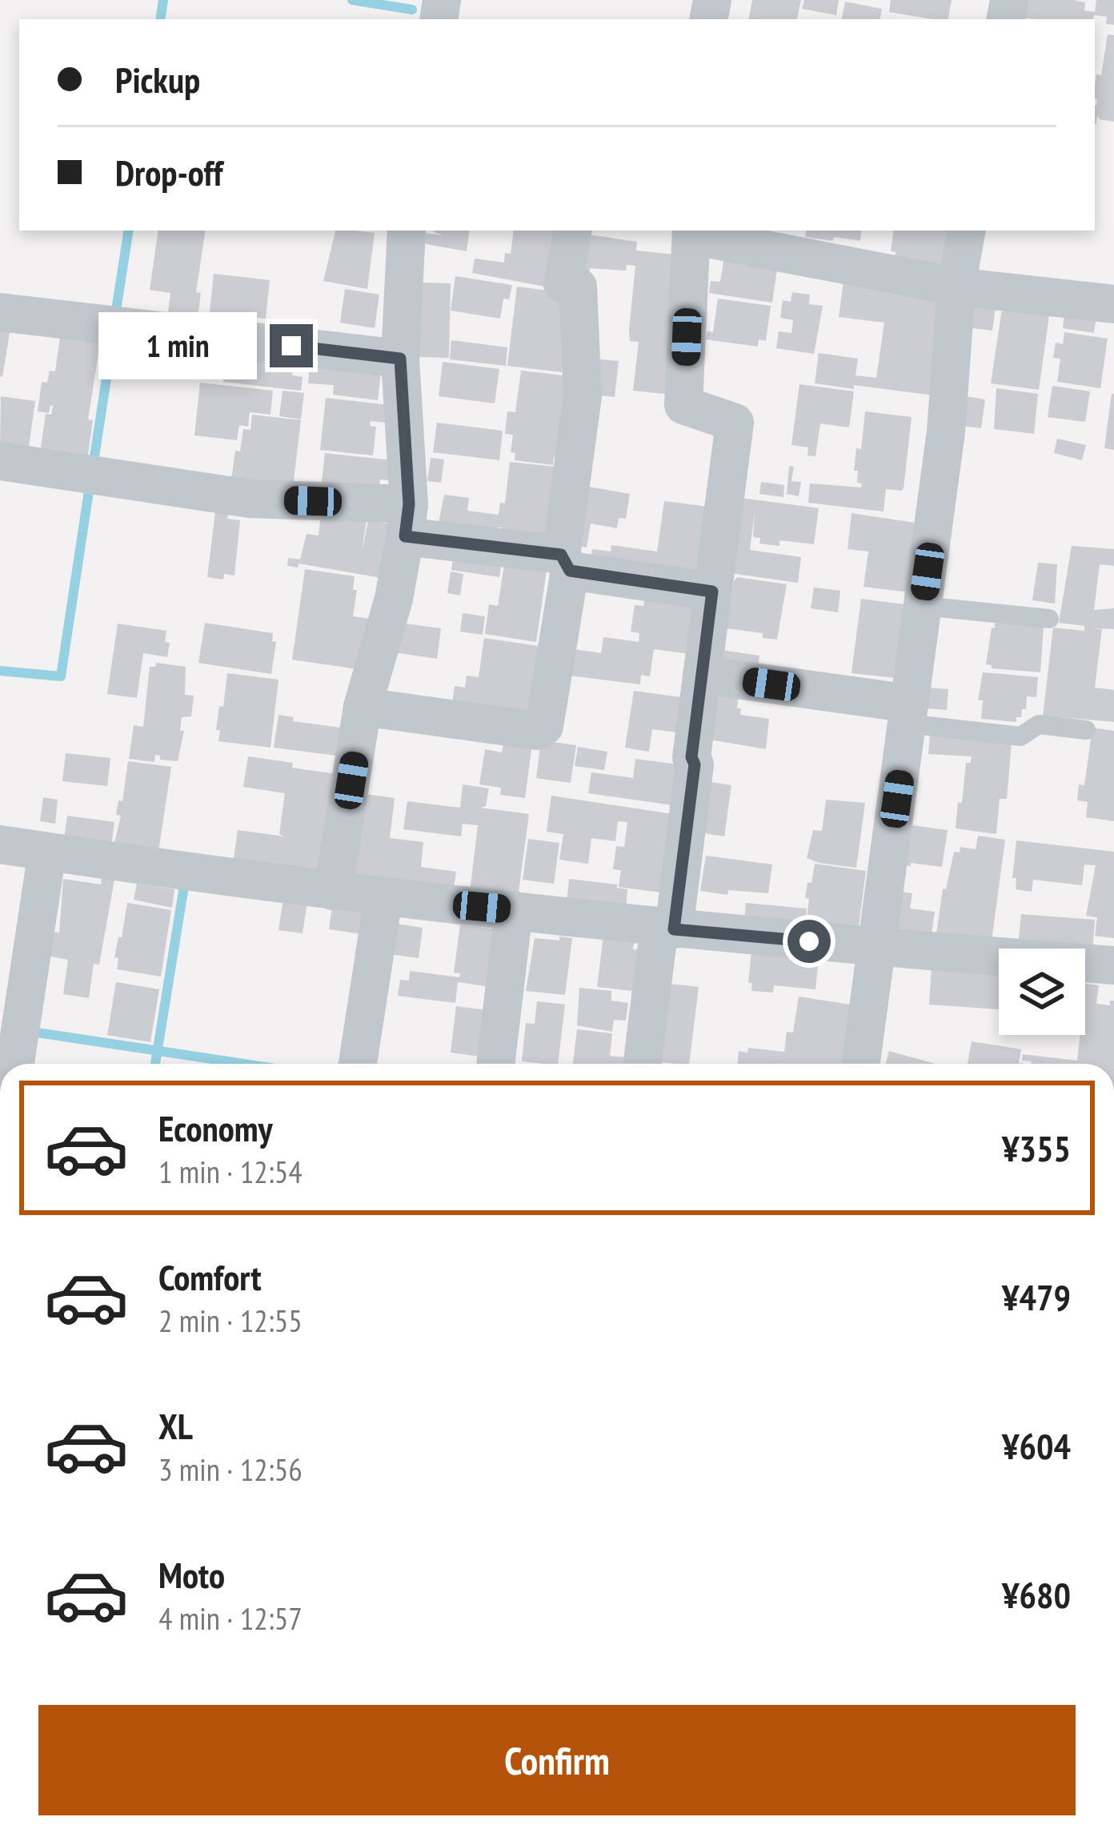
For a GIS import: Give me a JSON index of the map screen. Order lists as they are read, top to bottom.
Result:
{
  "page": {
    "banner": ["Pickup", "Drop-off"],
    "bubble": "1 min",
    "list": [
      {
        "name": "Economy",
        "note": "1 min · 12:54",
        "value": "¥355"
      },
      {
        "name": "Comfort",
        "note": "2 min · 12:55",
        "value": "¥479"
      },
      {
        "name": "XL",
        "note": "3 min · 12:56",
        "value": "¥604"
      },
      {
        "name": "Moto",
        "note": "4 min · 12:57",
        "value": "¥680"
      }
    ],
    "buttons": "Confirm"
  }
}
